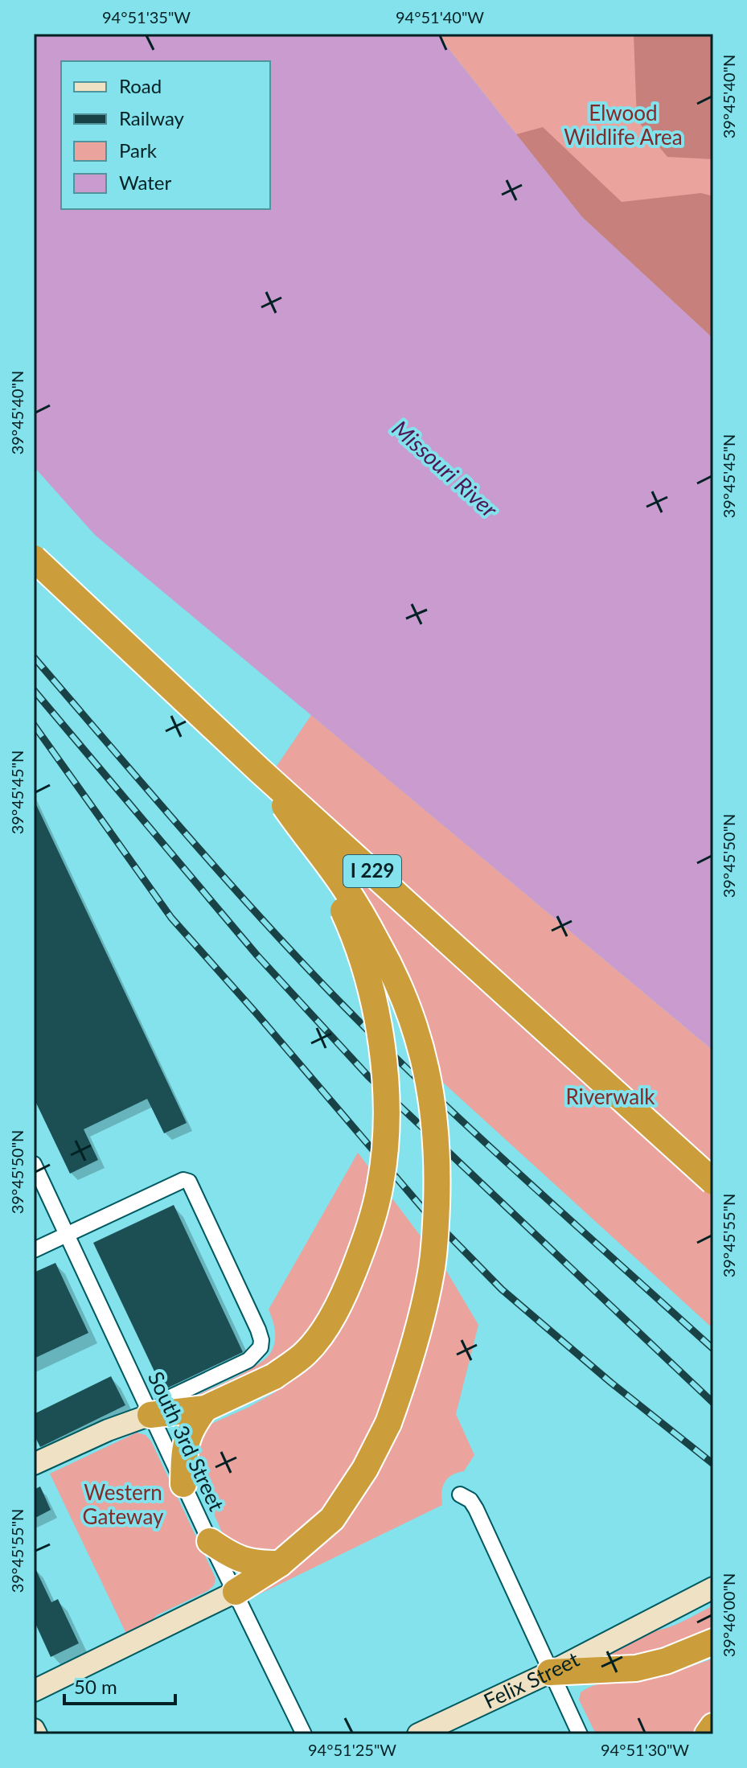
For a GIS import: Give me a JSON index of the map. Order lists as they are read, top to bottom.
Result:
{
  "streets": {
    "highway": ["I 229"],
    "main road": ["Felix Street"],
    "street": ["South 3rd Street"]
  },
  "water": ["Missouri River"],
  "parks": ["Elwood Wildlife Area", "Riverwalk", "Western Gateway"],
  "legend": [
    "Road",
    "Railway",
    "Park",
    "Water"
  ],
  "scale_bar": "50 m",
  "coordinates": [
    "94°51'35\"W",
    "94°51'40\"W",
    "39°45'40\"N",
    "39°45'45\"N",
    "39°45'50\"N",
    "39°45'55\"N",
    "39°46'00\"N",
    "94°51'25\"W",
    "94°51'30\"W"
  ]
}
